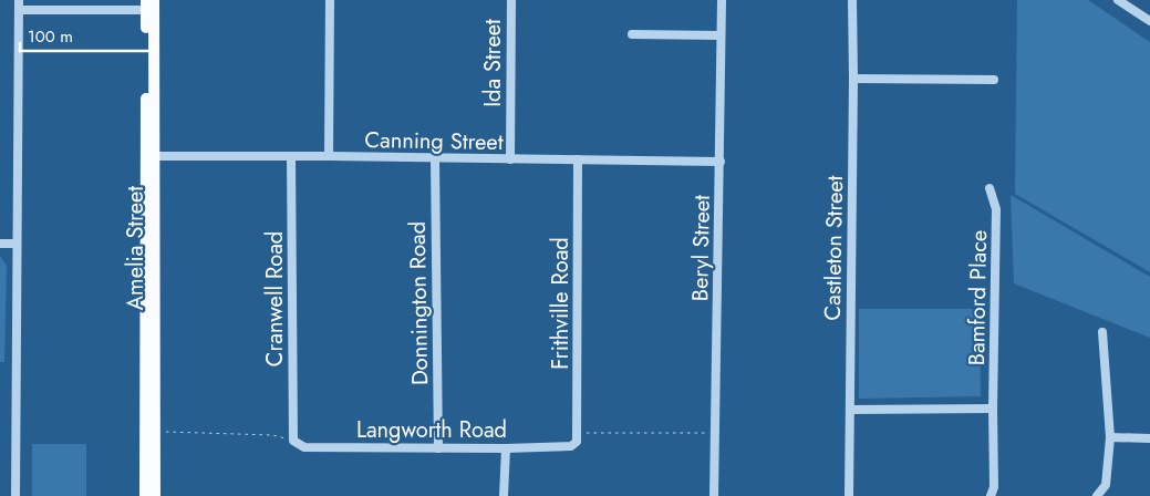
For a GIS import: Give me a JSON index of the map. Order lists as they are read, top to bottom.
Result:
{
  "streets": {
    "main road": ["Amelia Street"],
    "street": [
      "Ida Street",
      "Canning Street",
      "Beryl Street",
      "Castleton Street",
      "Bamford Place",
      "Cranwell Road",
      "Donnington Road",
      "Frithville Road",
      "Langworth Road"
    ]
  },
  "crossings": [
    ["Ida Street", "Canning Street"],
    ["Canning Street", "Amelia Street"],
    ["Canning Street", "Beryl Street"],
    ["Canning Street", "Cranwell Road"],
    ["Canning Street", "Donnington Road"],
    ["Canning Street", "Frithville Road"],
    ["Cranwell Road", "Langworth Road"],
    ["Donnington Road", "Langworth Road"],
    ["Frithville Road", "Langworth Road"]
  ],
  "scale_bar": "100 m"
}
